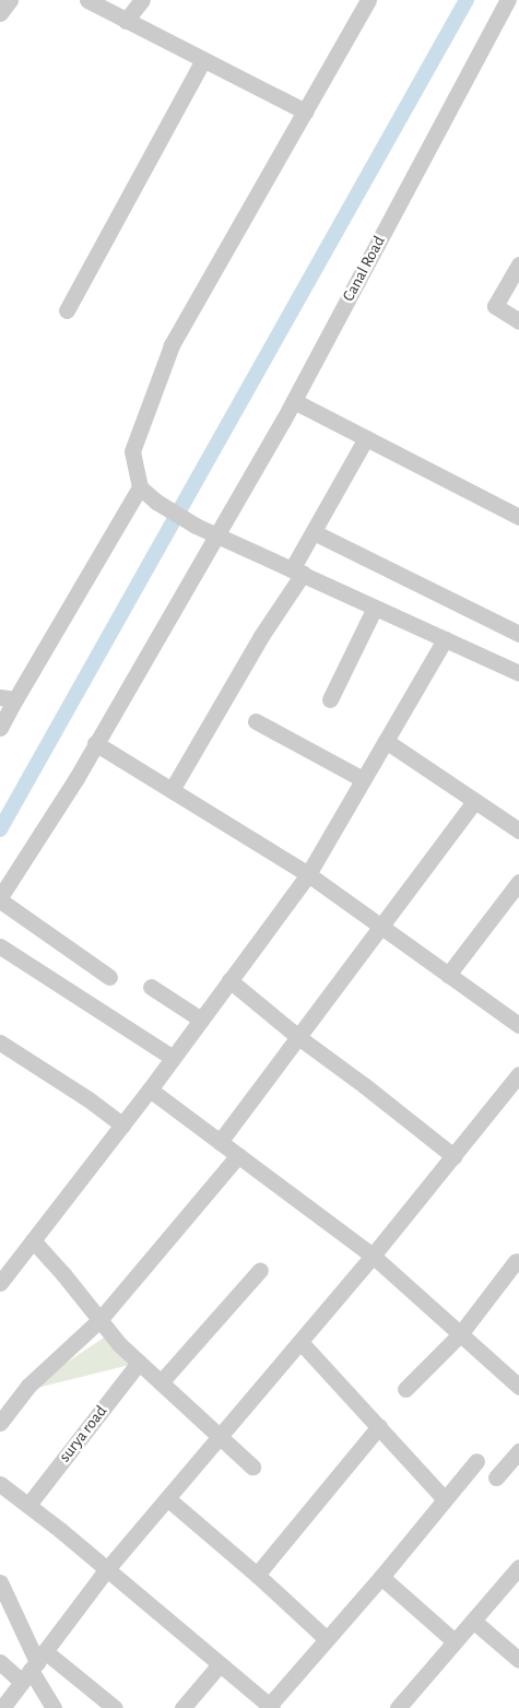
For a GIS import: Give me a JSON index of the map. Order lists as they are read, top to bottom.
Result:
{
  "streets": {
    "street": ["Canal Road", "surya road"]
  }
}
